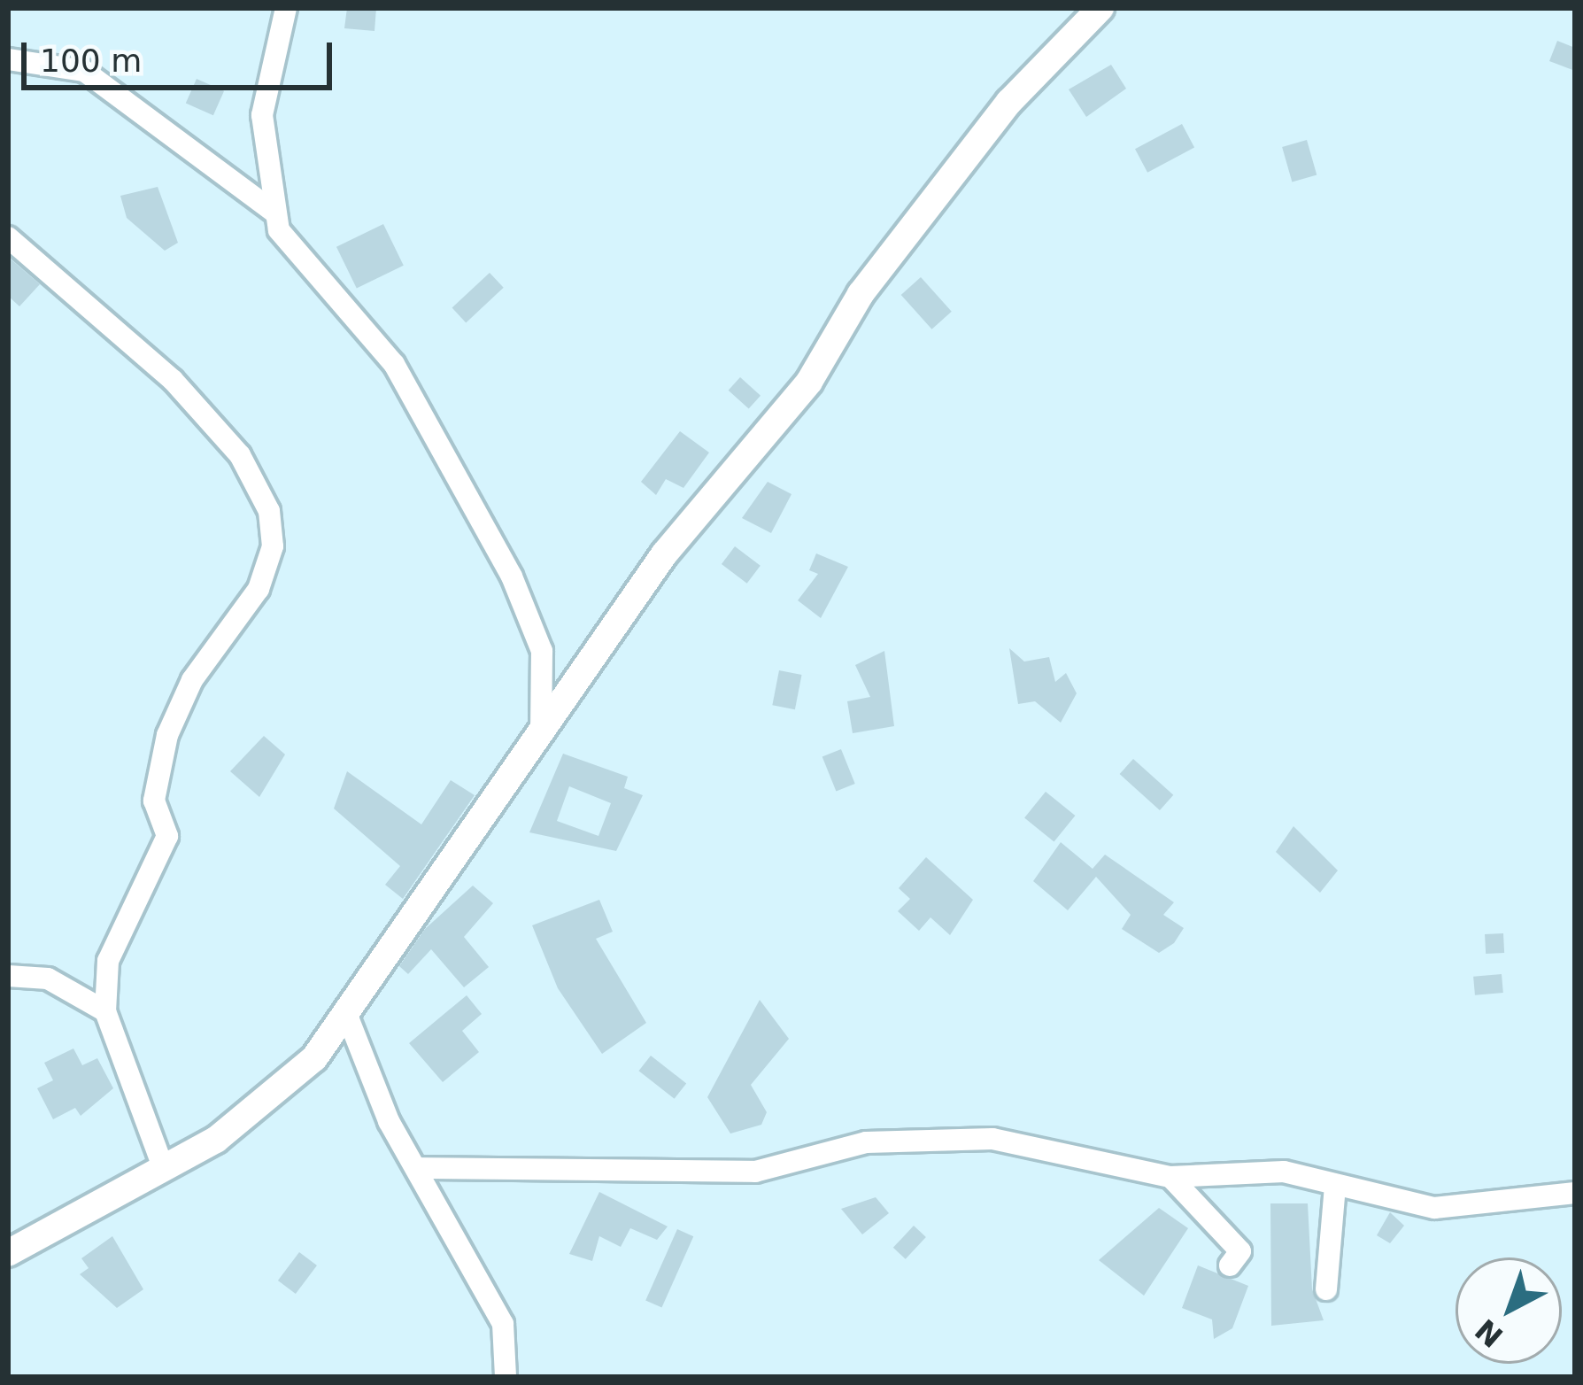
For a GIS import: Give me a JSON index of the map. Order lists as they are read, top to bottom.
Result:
{
  "scale_bar": "100 m",
  "north": "bottom left"
}
